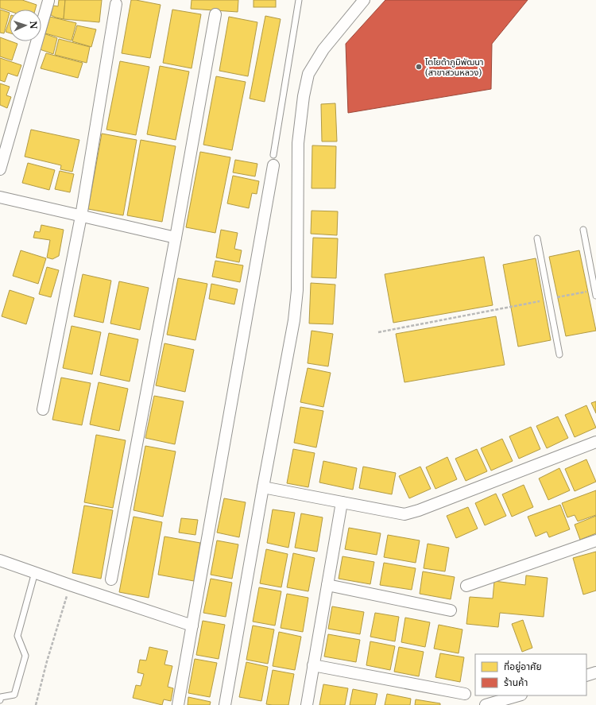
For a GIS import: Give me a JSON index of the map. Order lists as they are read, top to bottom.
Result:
{
  "places": ["โตโยต้าภูมิพัฒนา (สาขาสวนหลวง)"],
  "legend": ["ที่อยู่อาศัย", "ร้านค้า"],
  "north": "right"
}
